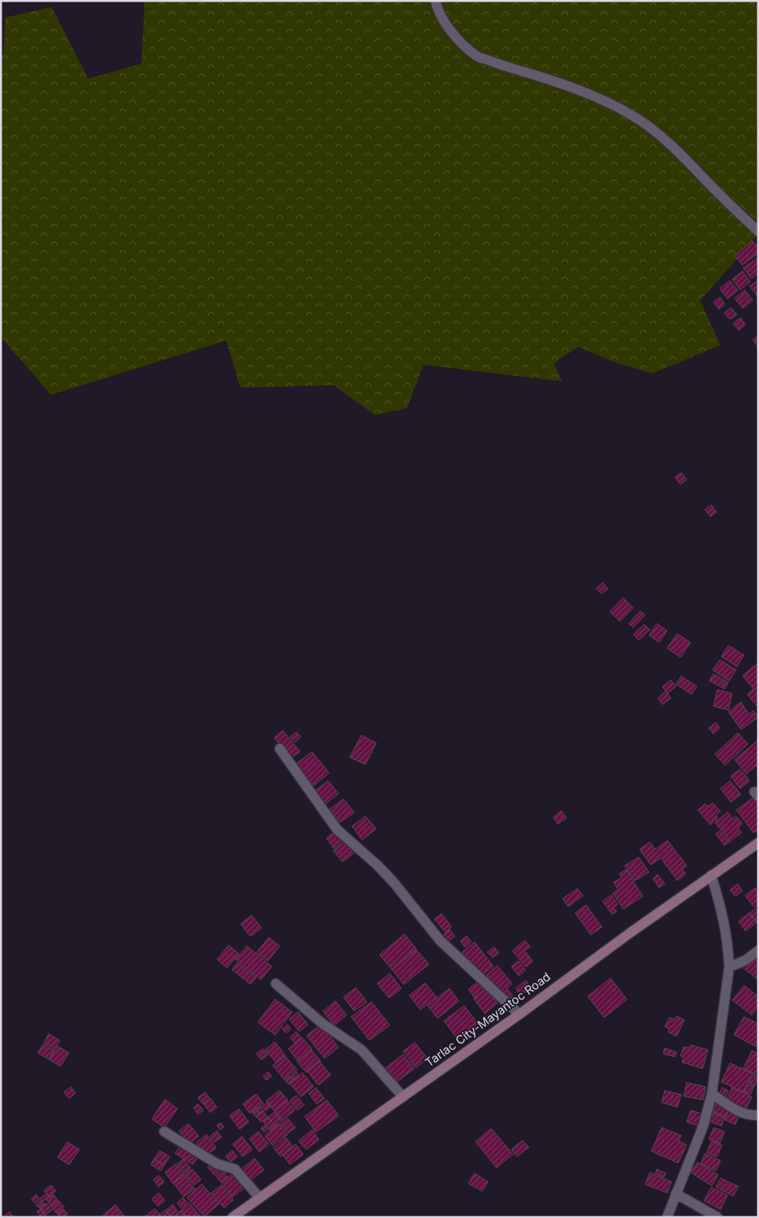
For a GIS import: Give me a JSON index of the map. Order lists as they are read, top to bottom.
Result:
{
  "streets": {
    "main road": ["Tarlac City-Mayantoc Road"]
  }
}
